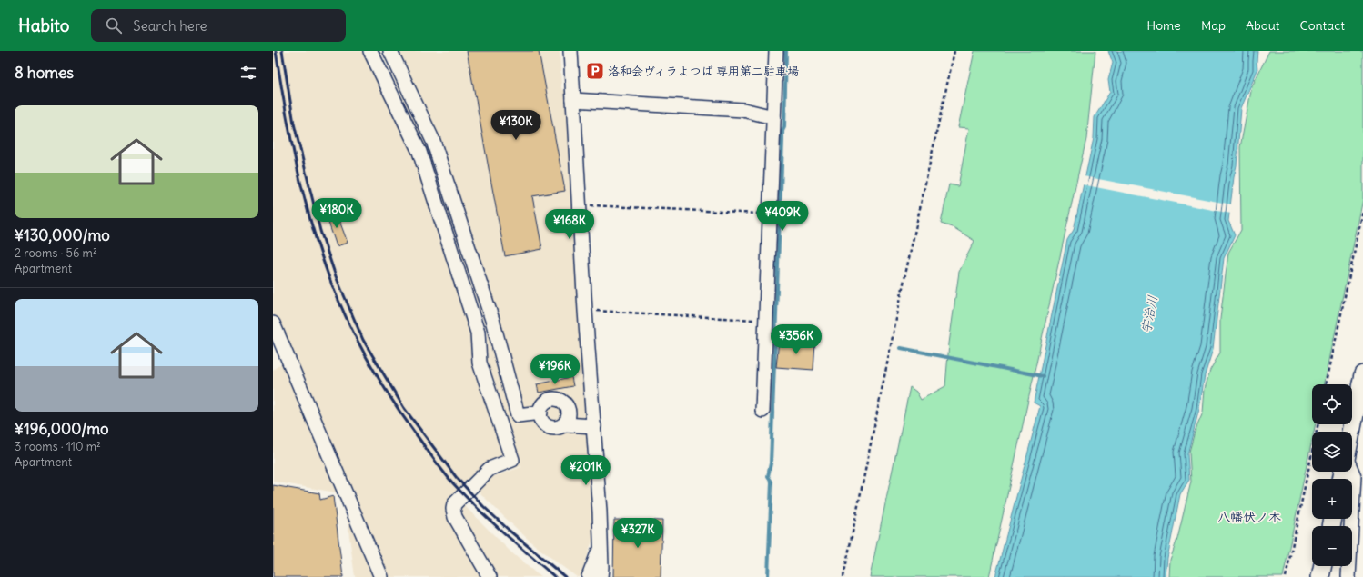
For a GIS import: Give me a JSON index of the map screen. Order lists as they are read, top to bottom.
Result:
{
  "districts": ["八幡伏ノ木"],
  "water": ["宇治川"],
  "places": {
    "parking": ["洛和会ヴィラよつば 専用第二駐車場"]
  },
  "page": {
    "header": "Habito",
    "search": "Search here",
    "nav": [
      "Home",
      "Map",
      "About",
      "Contact"
    ],
    "heading": "8 homes",
    "list": [
      {
        "name": "¥130,000/mo",
        "note": "2 rooms · 56 m² · Apartment"
      },
      {
        "name": "¥196,000/mo",
        "note": "3 rooms · 110 m² · Apartment"
      }
    ],
    "price": [
      "¥130K",
      "¥180K",
      "¥409K",
      "¥168K",
      "¥356K",
      "¥196K",
      "¥201K",
      "¥327K"
    ],
    "map_buttons": ["+", "−"]
  }
}
